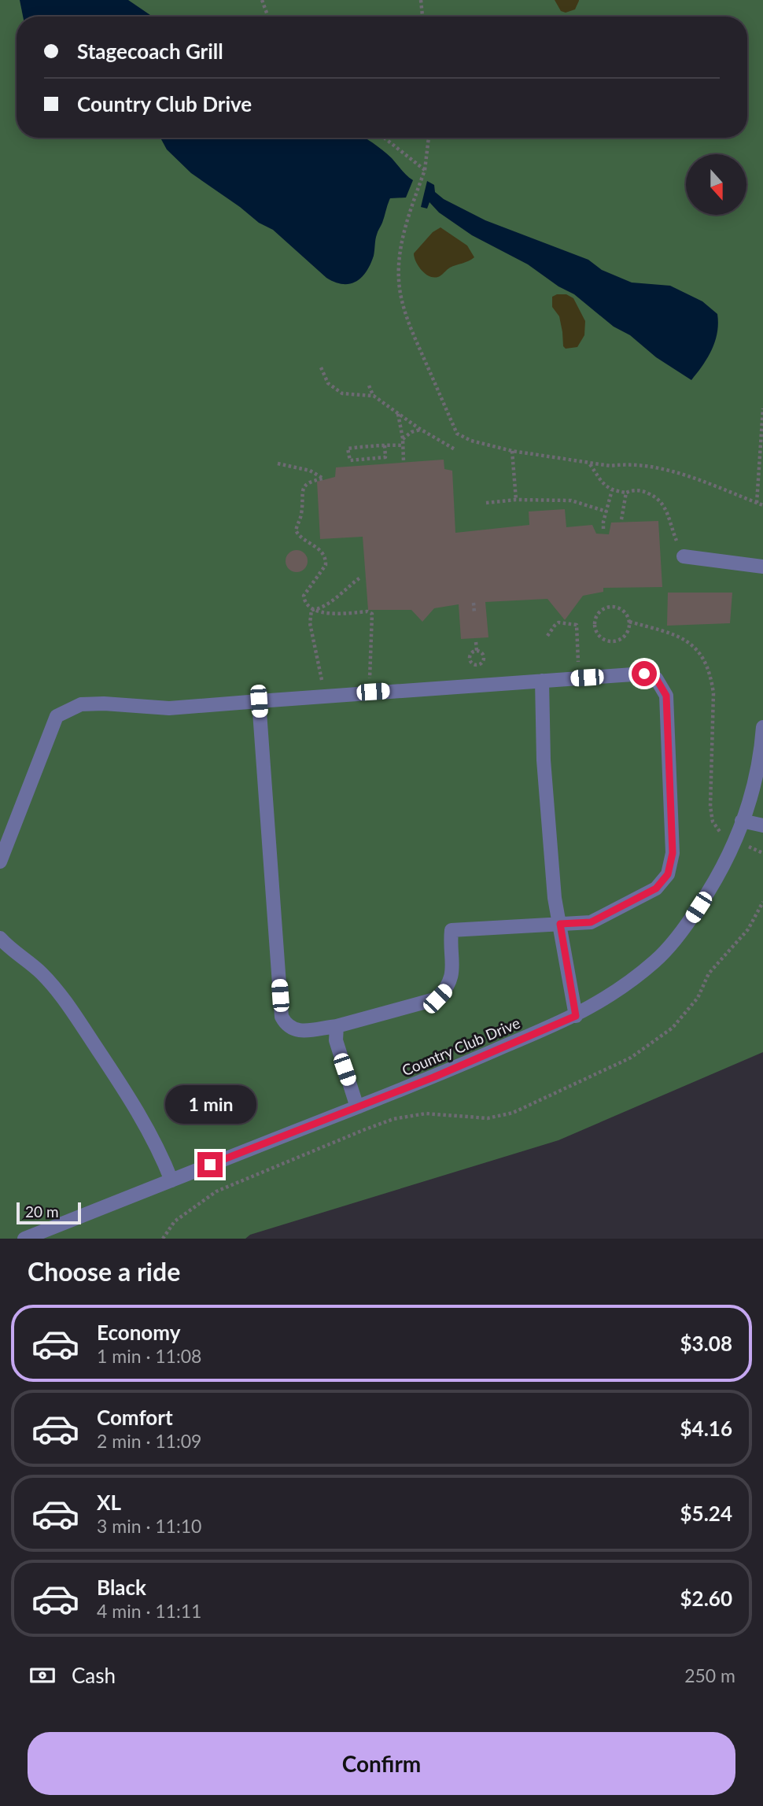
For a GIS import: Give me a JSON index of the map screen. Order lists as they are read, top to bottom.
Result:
{
  "streets": {
    "street": ["Country Club Drive"]
  },
  "scale_bar": "20 m",
  "north": "bottom",
  "page": {
    "banner": ["Stagecoach Grill", "Country Club Drive"],
    "bubble": "1 min",
    "scale": "20 m",
    "heading": "Choose a ride",
    "list": [
      {
        "name": "Economy",
        "note": "1 min · 11:08",
        "value": "$3.08"
      },
      {
        "name": "Comfort",
        "note": "2 min · 11:09",
        "value": "$4.16"
      },
      {
        "name": "XL",
        "note": "3 min · 11:10",
        "value": "$5.24"
      },
      {
        "name": "Black",
        "note": "4 min · 11:11",
        "value": "$2.60"
      }
    ],
    "pay": ["Cash", "250 m"],
    "buttons": "Confirm"
  }
}
